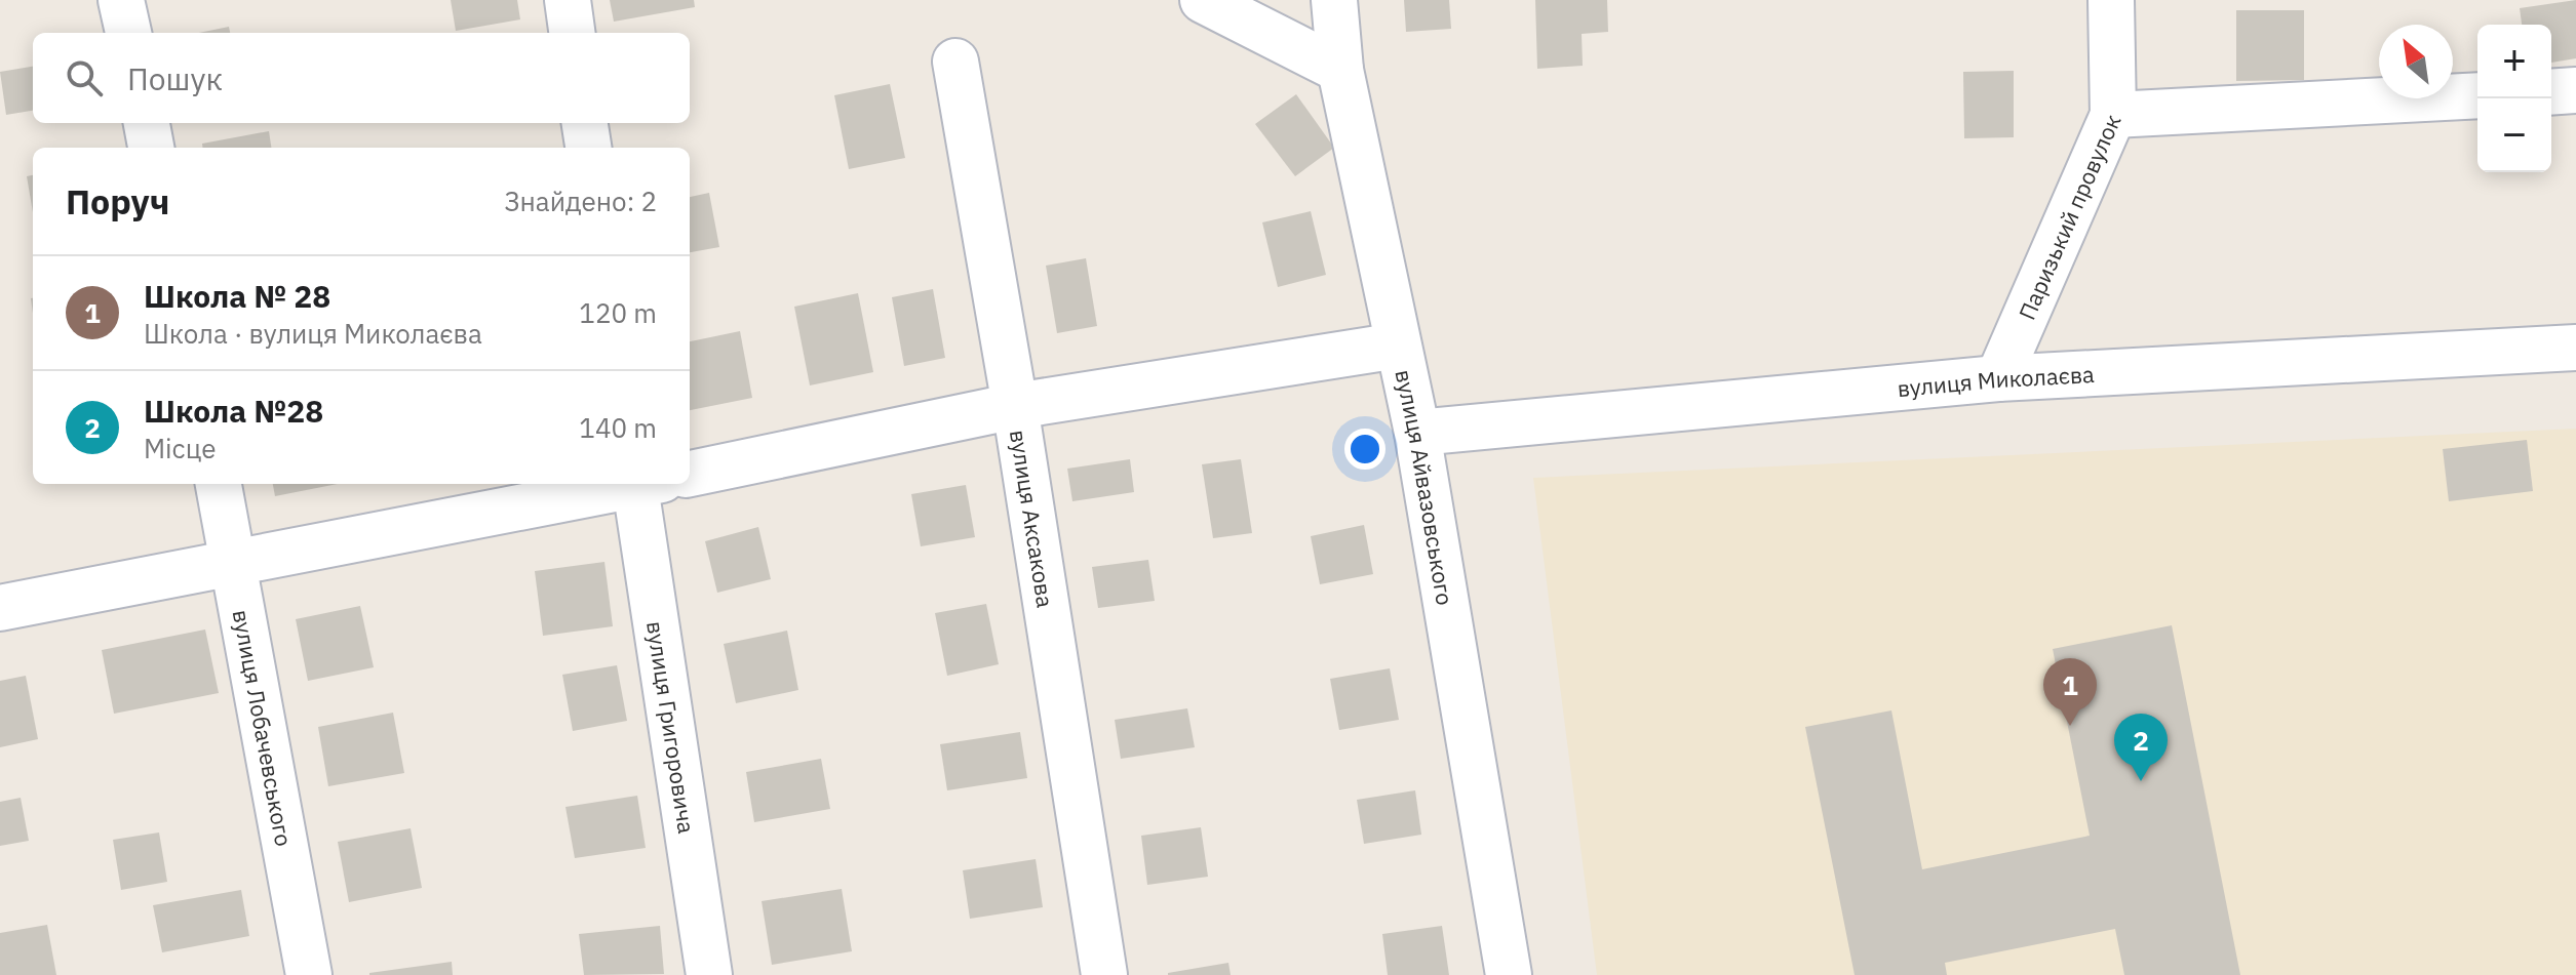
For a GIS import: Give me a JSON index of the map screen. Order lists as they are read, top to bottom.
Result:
{
  "streets": {
    "street": [
      "Паризький провулок",
      "вулиця Миколаєва",
      "вулиця Айвазовського",
      "вулиця Аксакова",
      "вулиця Лобачевського",
      "вулиця Григоровича"
    ]
  },
  "crossings": [
    ["Паризький провулок", "вулиця Миколаєва"],
    ["вулиця Миколаєва", "вулиця Айвазовського"]
  ],
  "north": "top left",
  "page": {
    "map_buttons": ["+", "−"],
    "search": "Пошук",
    "heading": ["Поруч", "Знайдено: 2"],
    "list": [
      {
        "mark": "1",
        "name": "Школа № 28",
        "note": "Школа · вулиця Миколаєва",
        "value": "120 m"
      },
      {
        "mark": "2",
        "name": "Школа №28",
        "note": "Місце",
        "value": "140 m"
      }
    ],
    "pins": ["1", "2"]
  }
}
